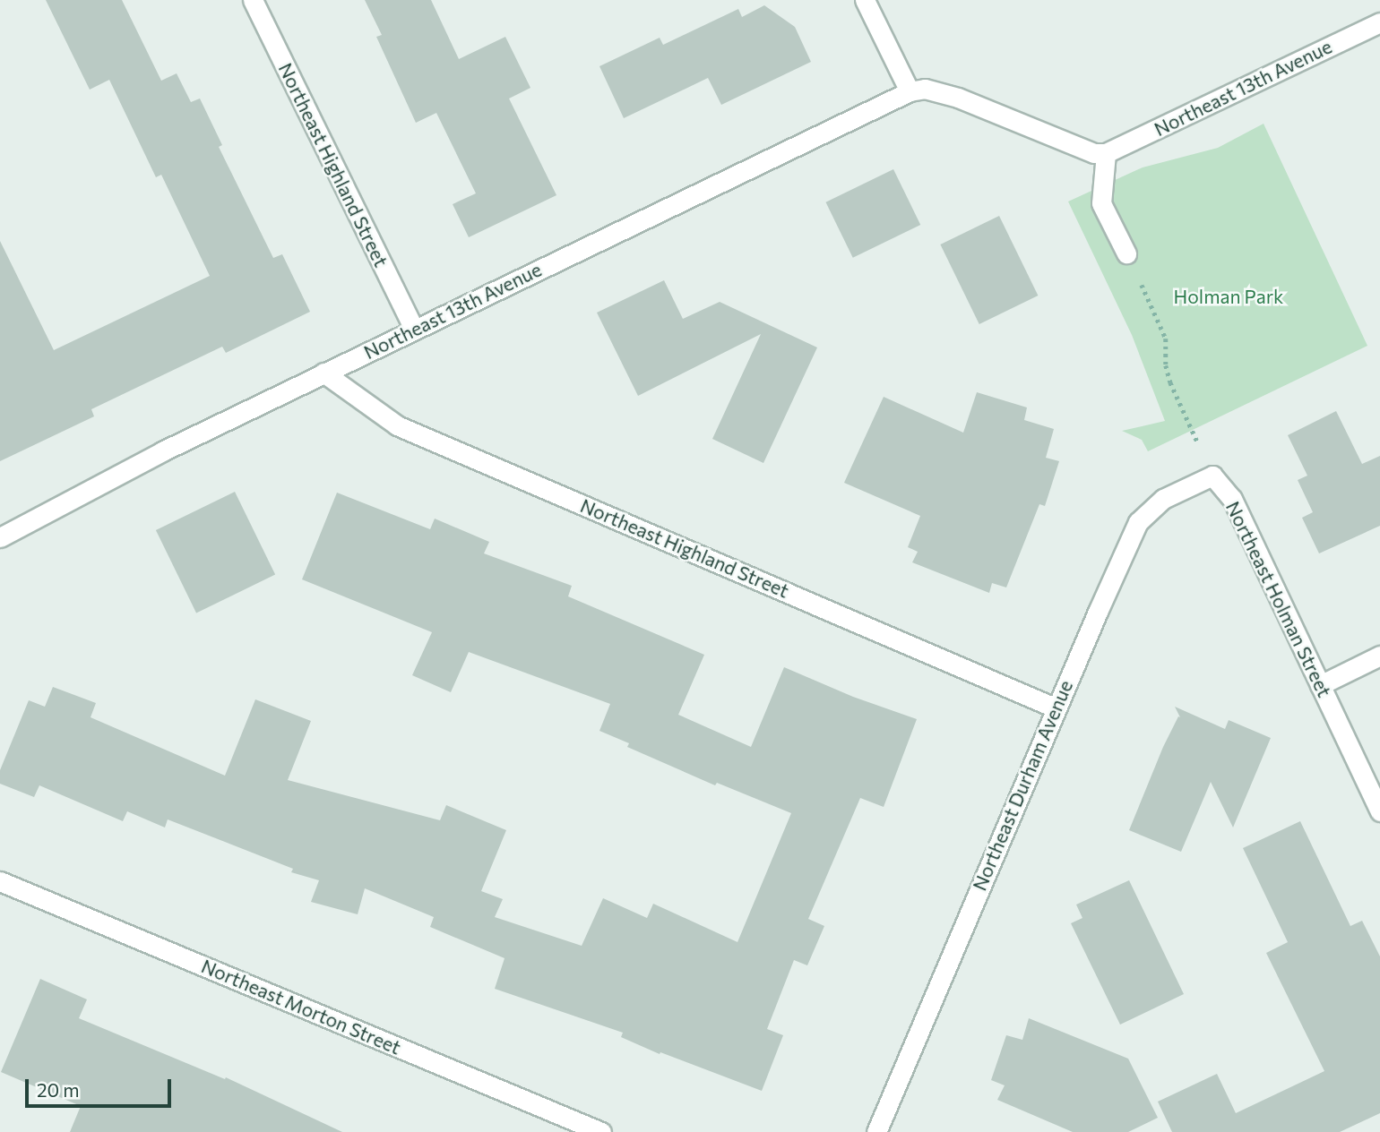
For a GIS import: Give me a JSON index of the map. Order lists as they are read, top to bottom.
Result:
{
  "streets": {
    "street": [
      "Northeast 13th Avenue",
      "Northeast Highland Street",
      "Northeast Holman Street",
      "Northeast Durham Avenue",
      "Northeast Morton Street"
    ]
  },
  "crossings": [
    ["Northeast 13th Avenue", "Northeast Highland Street"],
    ["Northeast Highland Street", "Northeast Durham Avenue"],
    ["Northeast Holman Street", "Northeast Durham Avenue"]
  ],
  "parks": ["Holman Park"],
  "scale_bar": "20 m"
}
